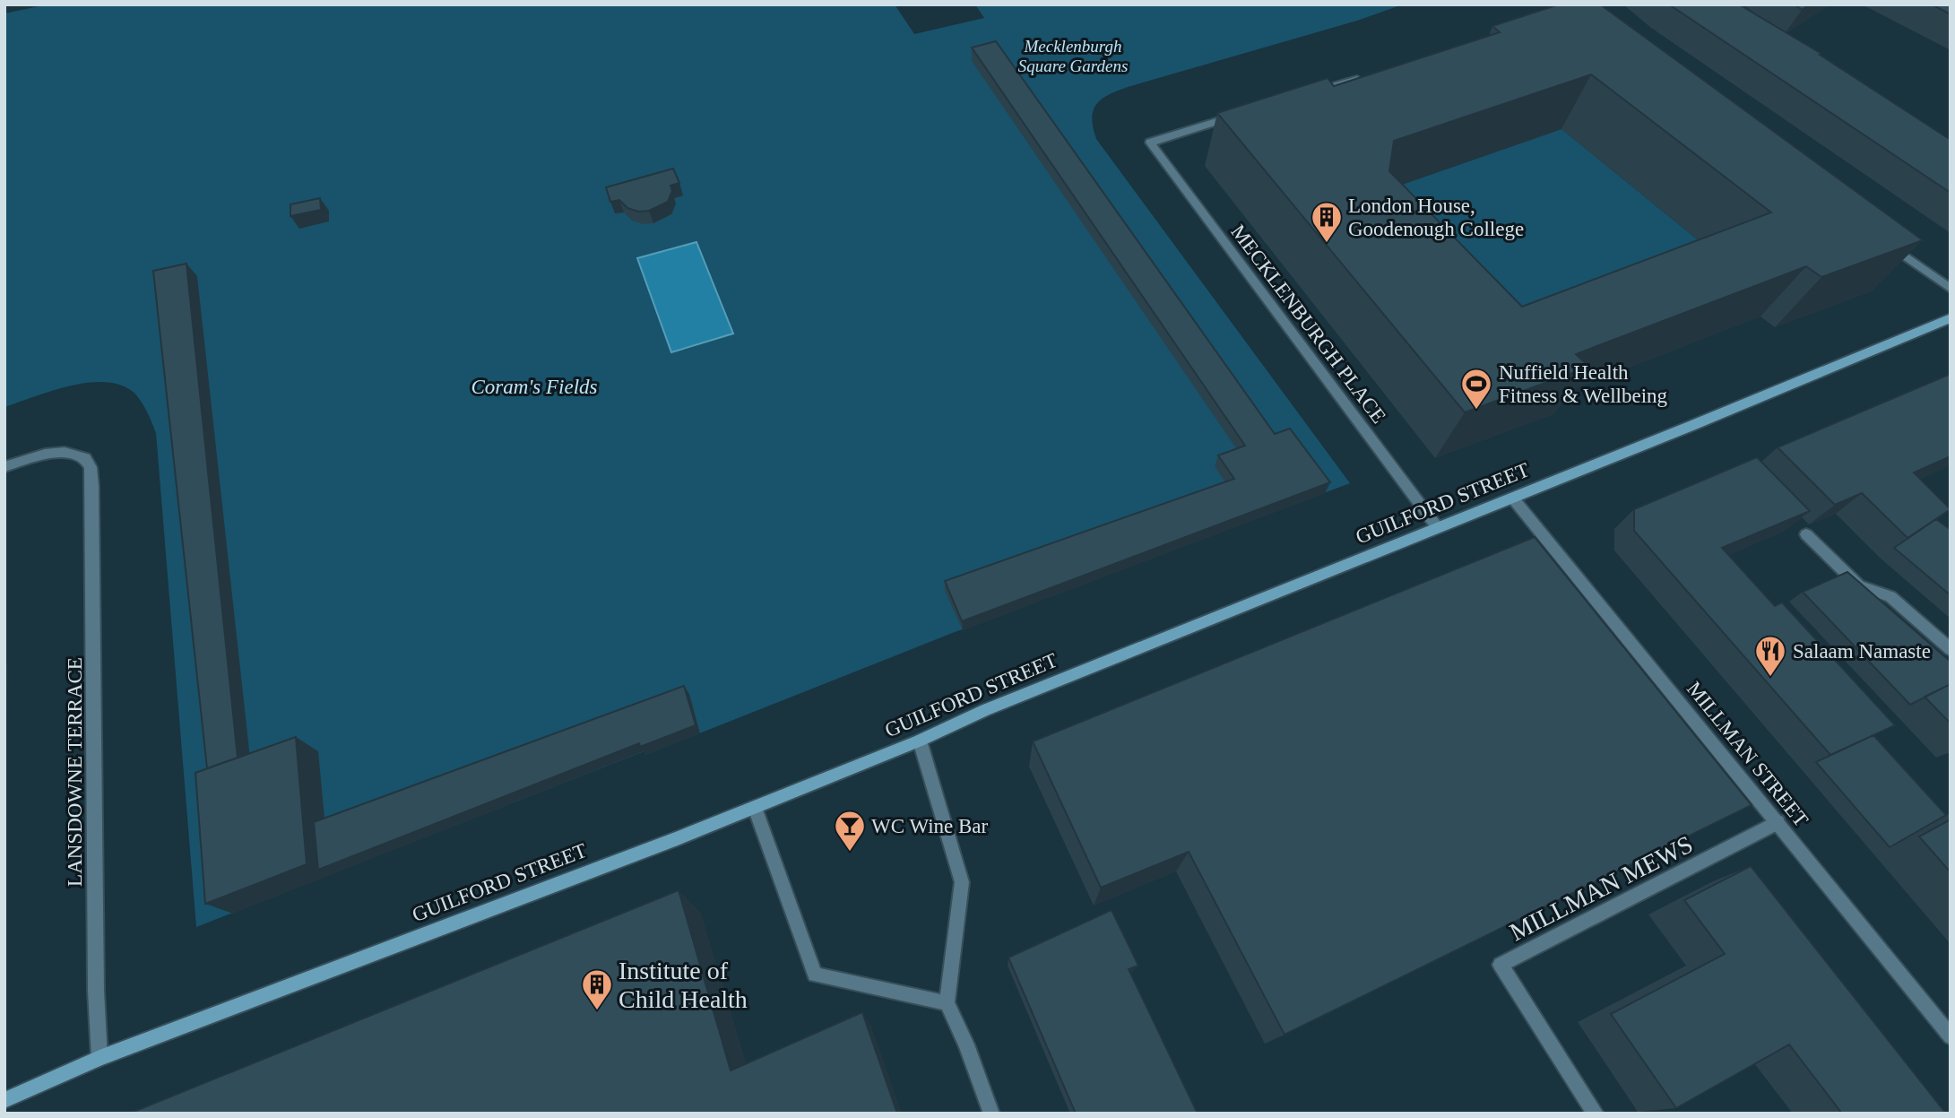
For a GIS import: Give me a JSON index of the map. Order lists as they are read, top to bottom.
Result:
{
  "streets": {
    "main road": ["GUILFORD STREET"],
    "street": [
      "MECKLENBURGH PLACE",
      "MILLMAN STREET",
      "LANSDOWNE TERRACE",
      "MILLMAN MEWS"
    ]
  },
  "crossings": [
    ["MECKLENBURGH PLACE", "GUILFORD STREET"],
    ["GUILFORD STREET", "MILLMAN STREET"],
    ["GUILFORD STREET", "LANSDOWNE TERRACE"],
    ["MILLMAN STREET", "MILLMAN MEWS"]
  ],
  "parks": ["Mecklenburgh Square Gardens", "Coram's Fields"],
  "places": {
    "building": ["London House, Goodenough College", "Institute of Child Health"],
    "sports": ["Nuffield Health Fitness & Wellbeing"],
    "restaurant": ["Salaam Namaste"],
    "bar": ["WC Wine Bar"]
  }
}
